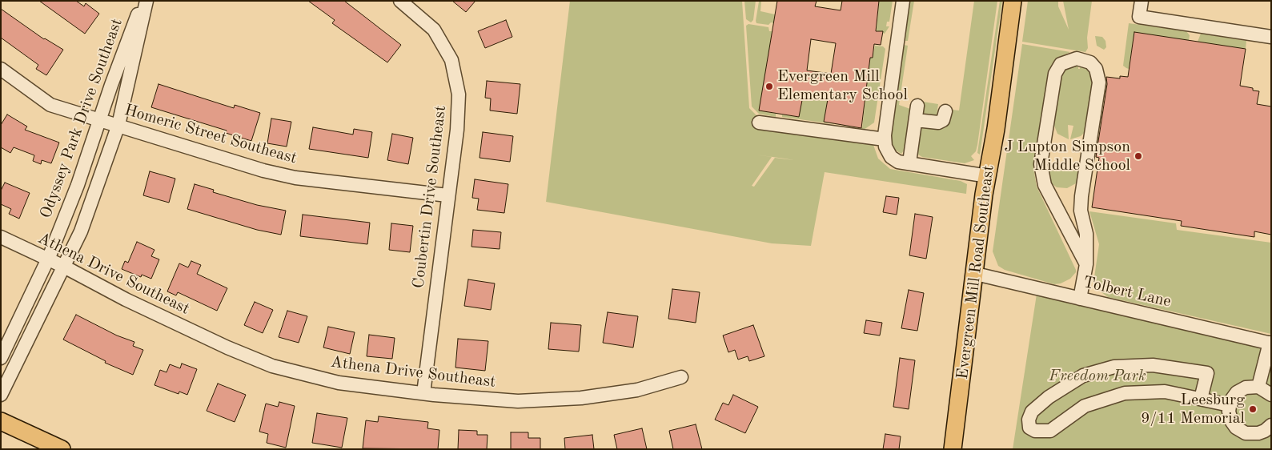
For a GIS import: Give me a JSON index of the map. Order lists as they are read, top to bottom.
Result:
{
  "streets": {
    "main road": ["Evergreen Mill Road Southeast"],
    "street": [
      "Odyssey Park Drive Southeast",
      "Homeric Street Southeast",
      "Coubertin Drive Southeast",
      "Athena Drive Southeast",
      "Tolbert Lane"
    ]
  },
  "crossings": [
    ["Odyssey Park Drive Southeast", "Homeric Street Southeast"],
    ["Odyssey Park Drive Southeast", "Athena Drive Southeast"],
    ["Homeric Street Southeast", "Coubertin Drive Southeast"],
    ["Coubertin Drive Southeast", "Athena Drive Southeast"],
    ["Evergreen Mill Road Southeast", "Tolbert Lane"]
  ],
  "parks": ["Freedom Park"],
  "places": ["Evergreen Mill Elementary School", "J Lupton Simpson Middle School", "Leesburg 9/11 Memorial"]
}
